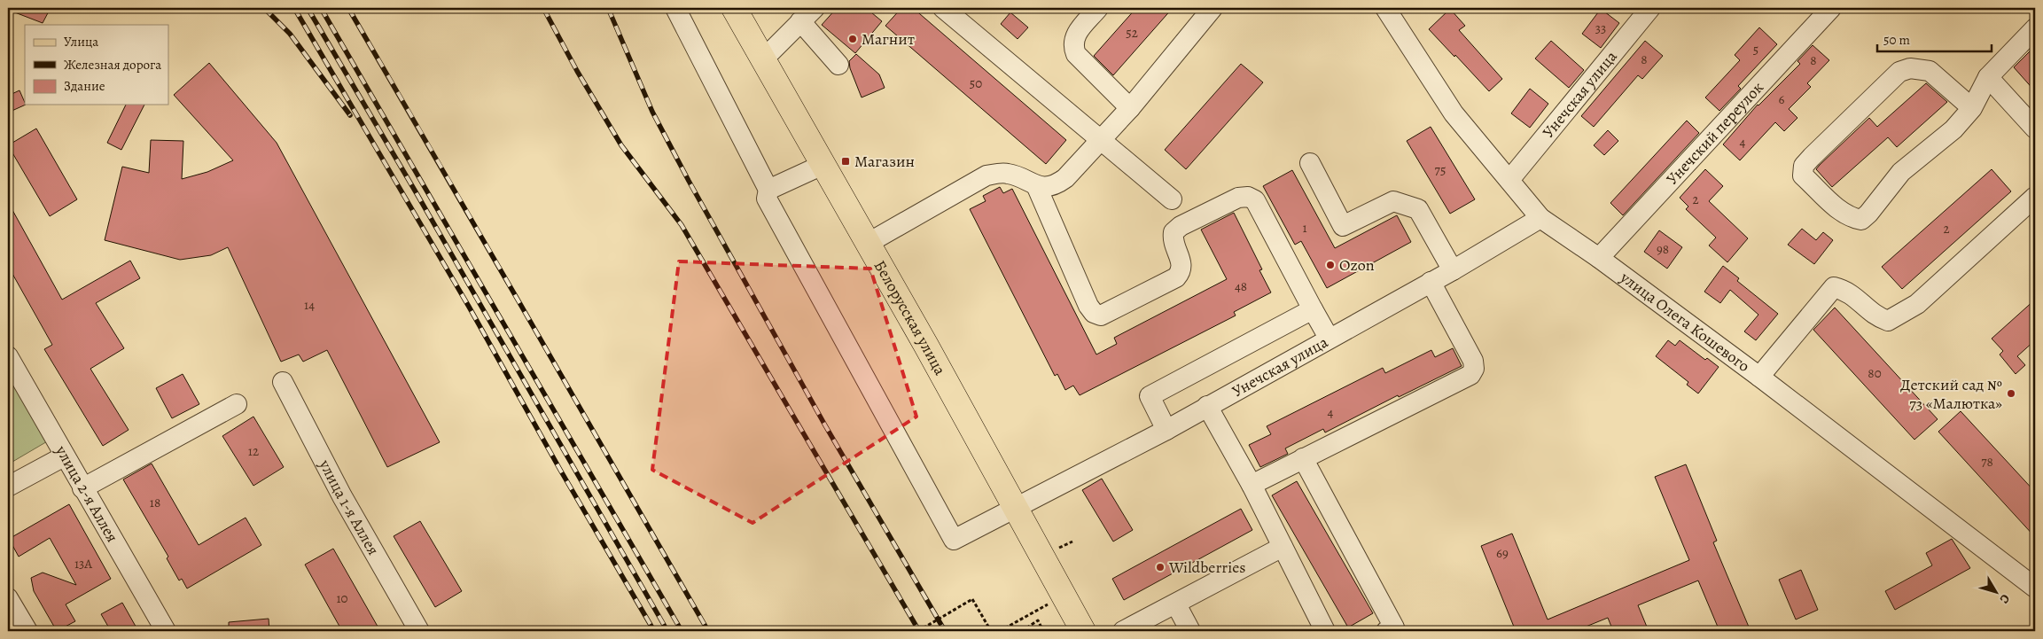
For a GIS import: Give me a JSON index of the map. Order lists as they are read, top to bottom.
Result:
{
  "streets": {
    "main road": ["Белорусская улица"],
    "street": [
      "Унечская улица",
      "Унечский переулок",
      "улица Олега Кошевого",
      "улица 2-я Аллея",
      "улица 1-я Аллея"
    ]
  },
  "crossings": [
    ["Унечская улица", "Белорусская улица"],
    ["Унечская улица", "улица Олега Кошевого"],
    ["Унечский переулок", "улица Олега Кошевого"]
  ],
  "places": {
    "other": [
      "Магнит",
      "Ozon",
      "Детский сад № 73 «Малютка»",
      "Wildberries"
    ],
    "transit": ["Магазин"]
  },
  "house_numbers": [
    "33",
    "52",
    "5",
    "8",
    "8",
    "50",
    "6",
    "4",
    "75",
    "2",
    "1",
    "2",
    "98",
    "48",
    "14",
    "80",
    "4",
    "12",
    "78",
    "18",
    "69",
    "13А",
    "10"
  ],
  "legend": ["Улица", "Железная дорога", "Здание"],
  "scale_bar": "50 m",
  "north": "bottom right"
}
